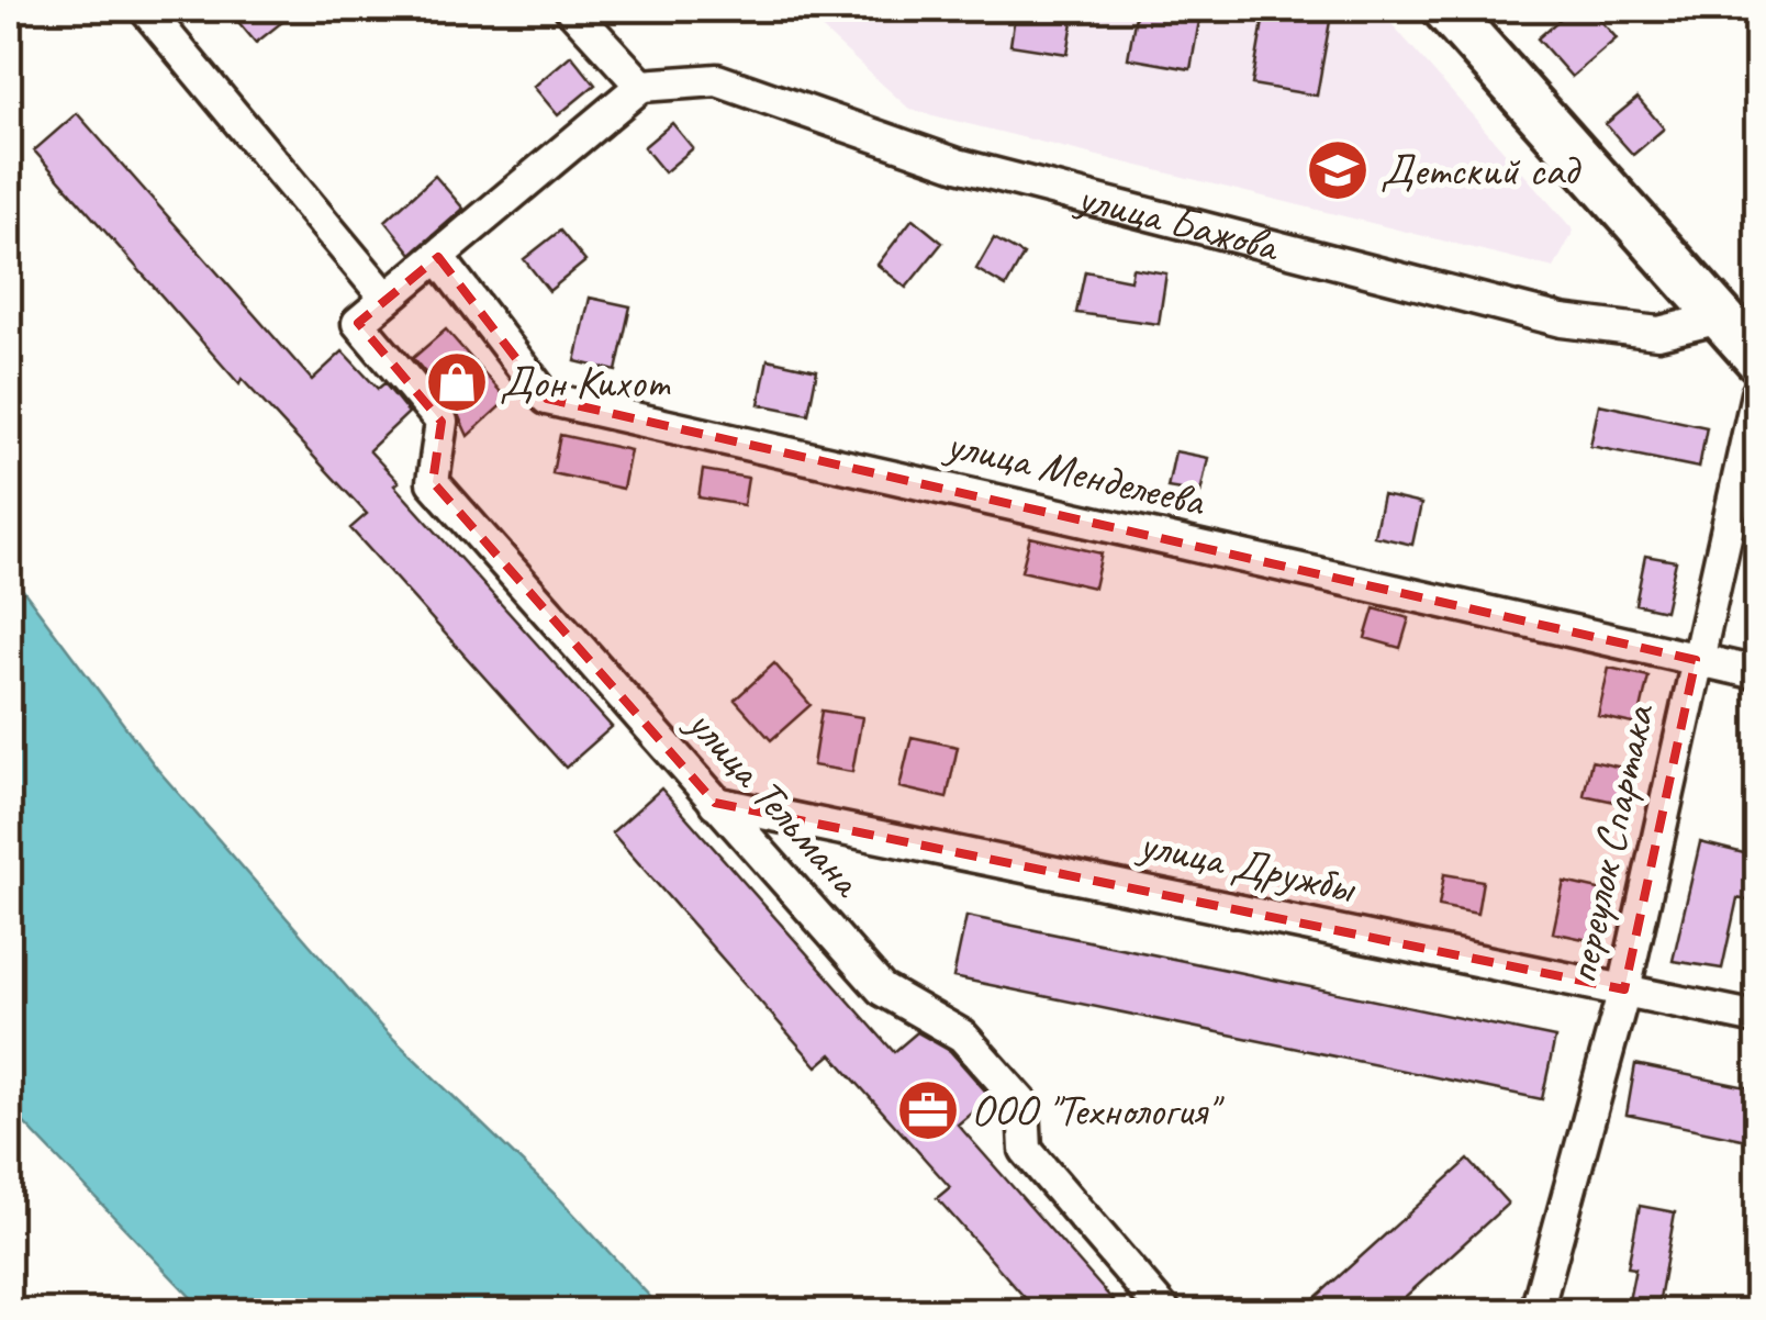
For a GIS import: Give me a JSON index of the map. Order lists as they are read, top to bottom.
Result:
{
  "streets": {
    "street": [
      "улица Бажова",
      "улица Менделеева",
      "улица Тельмана",
      "переулок Спартака",
      "улица Дружбы"
    ]
  },
  "crossings": [
    ["улица Менделеева", "переулок Спартака"],
    ["улица Тельмана", "улица Дружбы"],
    ["переулок Спартака", "улица Дружбы"]
  ],
  "places": {
    "school or university": ["Детский сад"],
    "shop": ["Дон Кихот"],
    "office": ["ООО \"Технология\""]
  }
}
